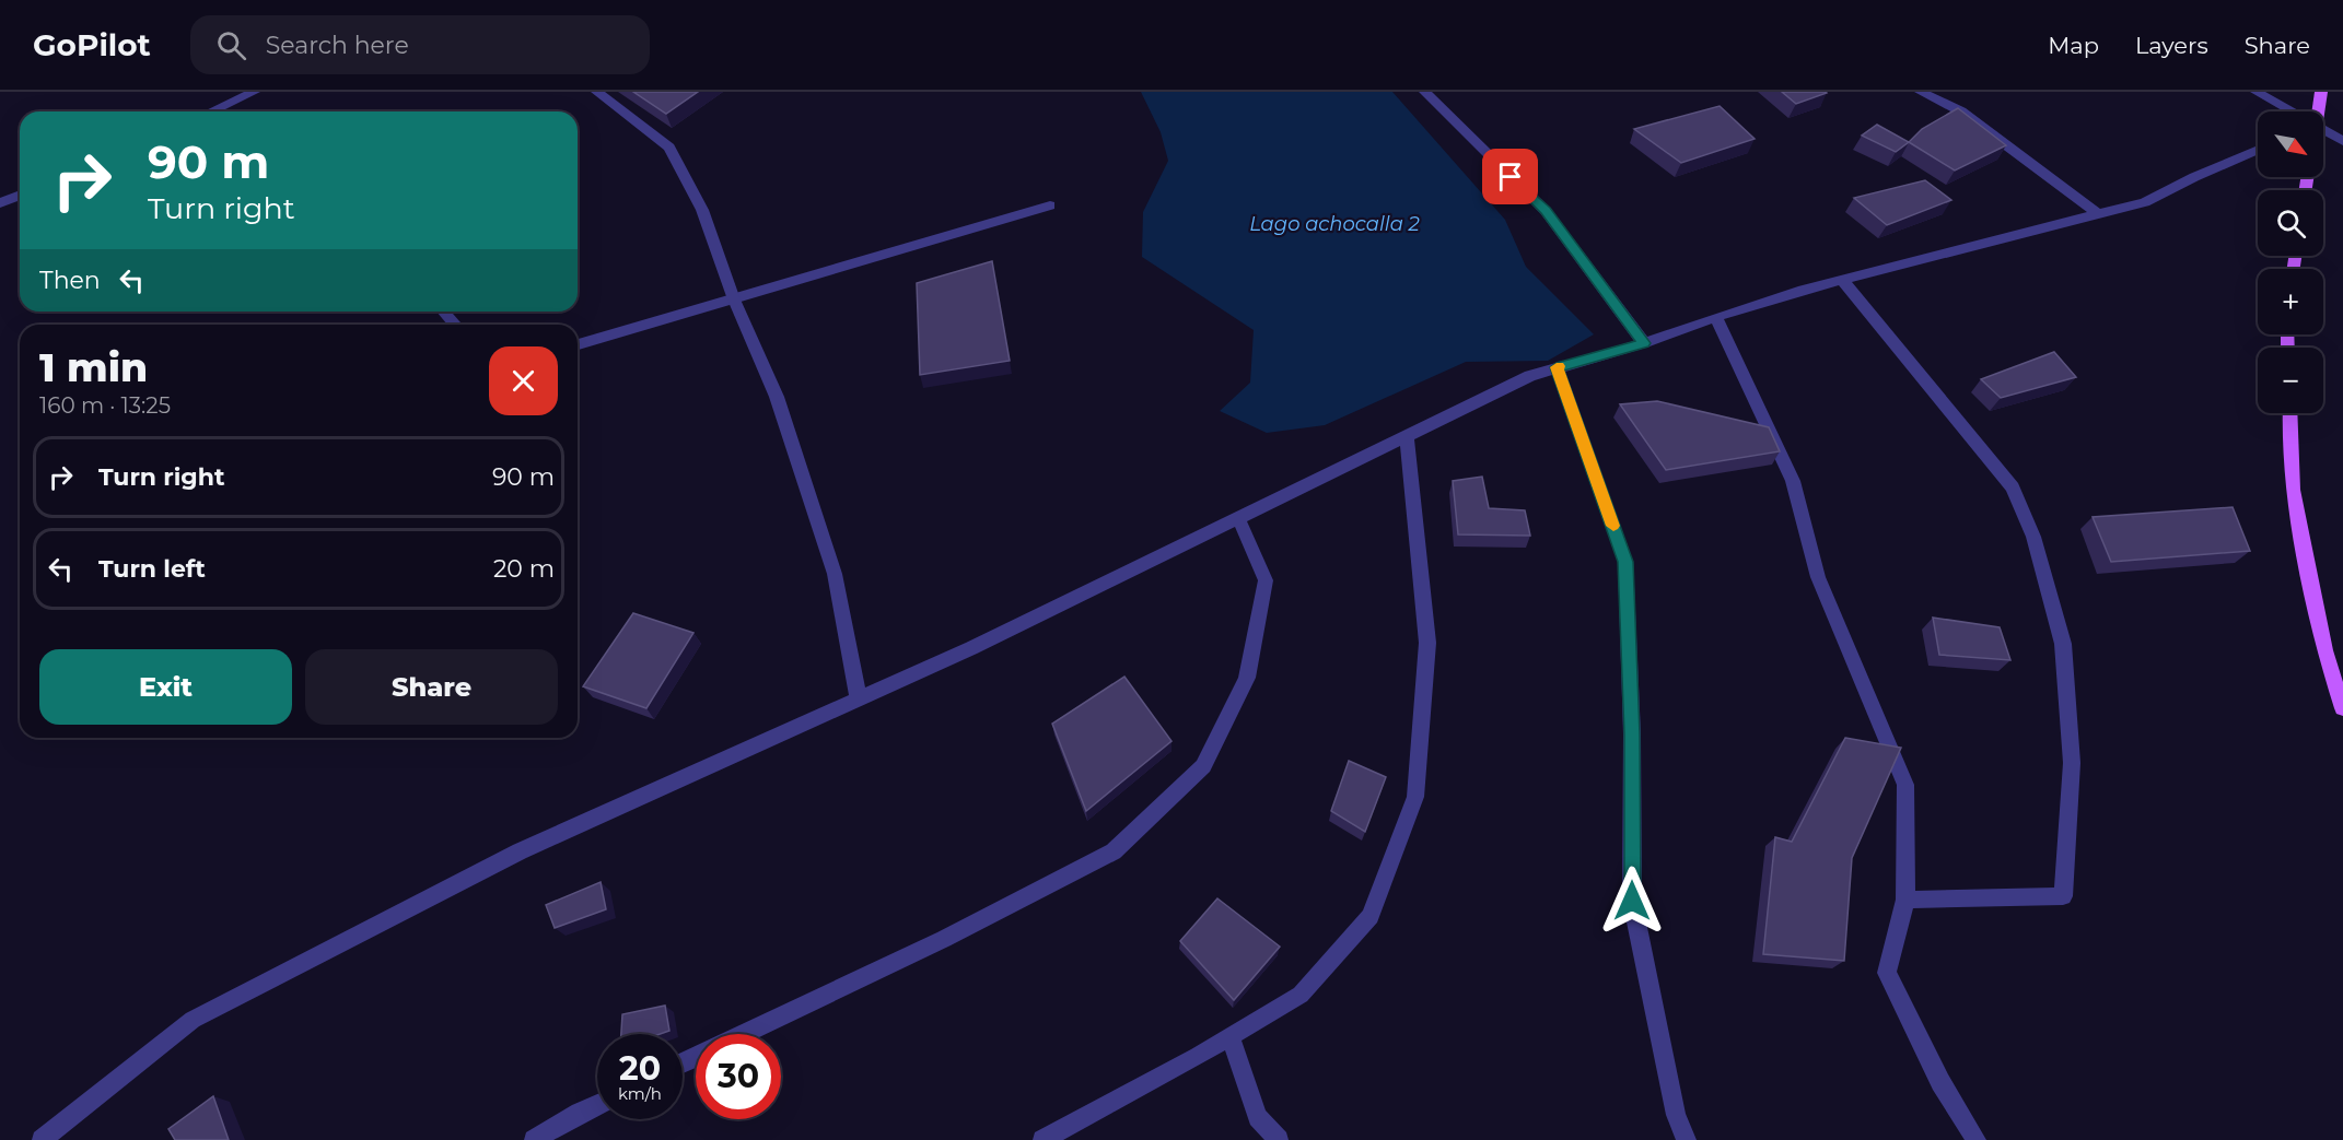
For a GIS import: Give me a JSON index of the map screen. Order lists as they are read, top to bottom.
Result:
{
  "water": ["Lago achocalla 2"],
  "north": "bottom right",
  "page": {
    "header": "GoPilot",
    "search": "Search here",
    "nav": ["Map", "Layers", "Share"],
    "map_buttons": ["+", "−"],
    "turn": ["90 m", "Turn right"],
    "then": "Then",
    "heading": ["1 min", "160 m · 13:25"],
    "list": [
      {
        "name": "Turn right",
        "value": "90 m"
      },
      {
        "name": "Turn left",
        "value": "20 m"
      }
    ],
    "buttons": ["Exit", "Share"],
    "speed": "20 km/h",
    "limit": "30"
  }
}
